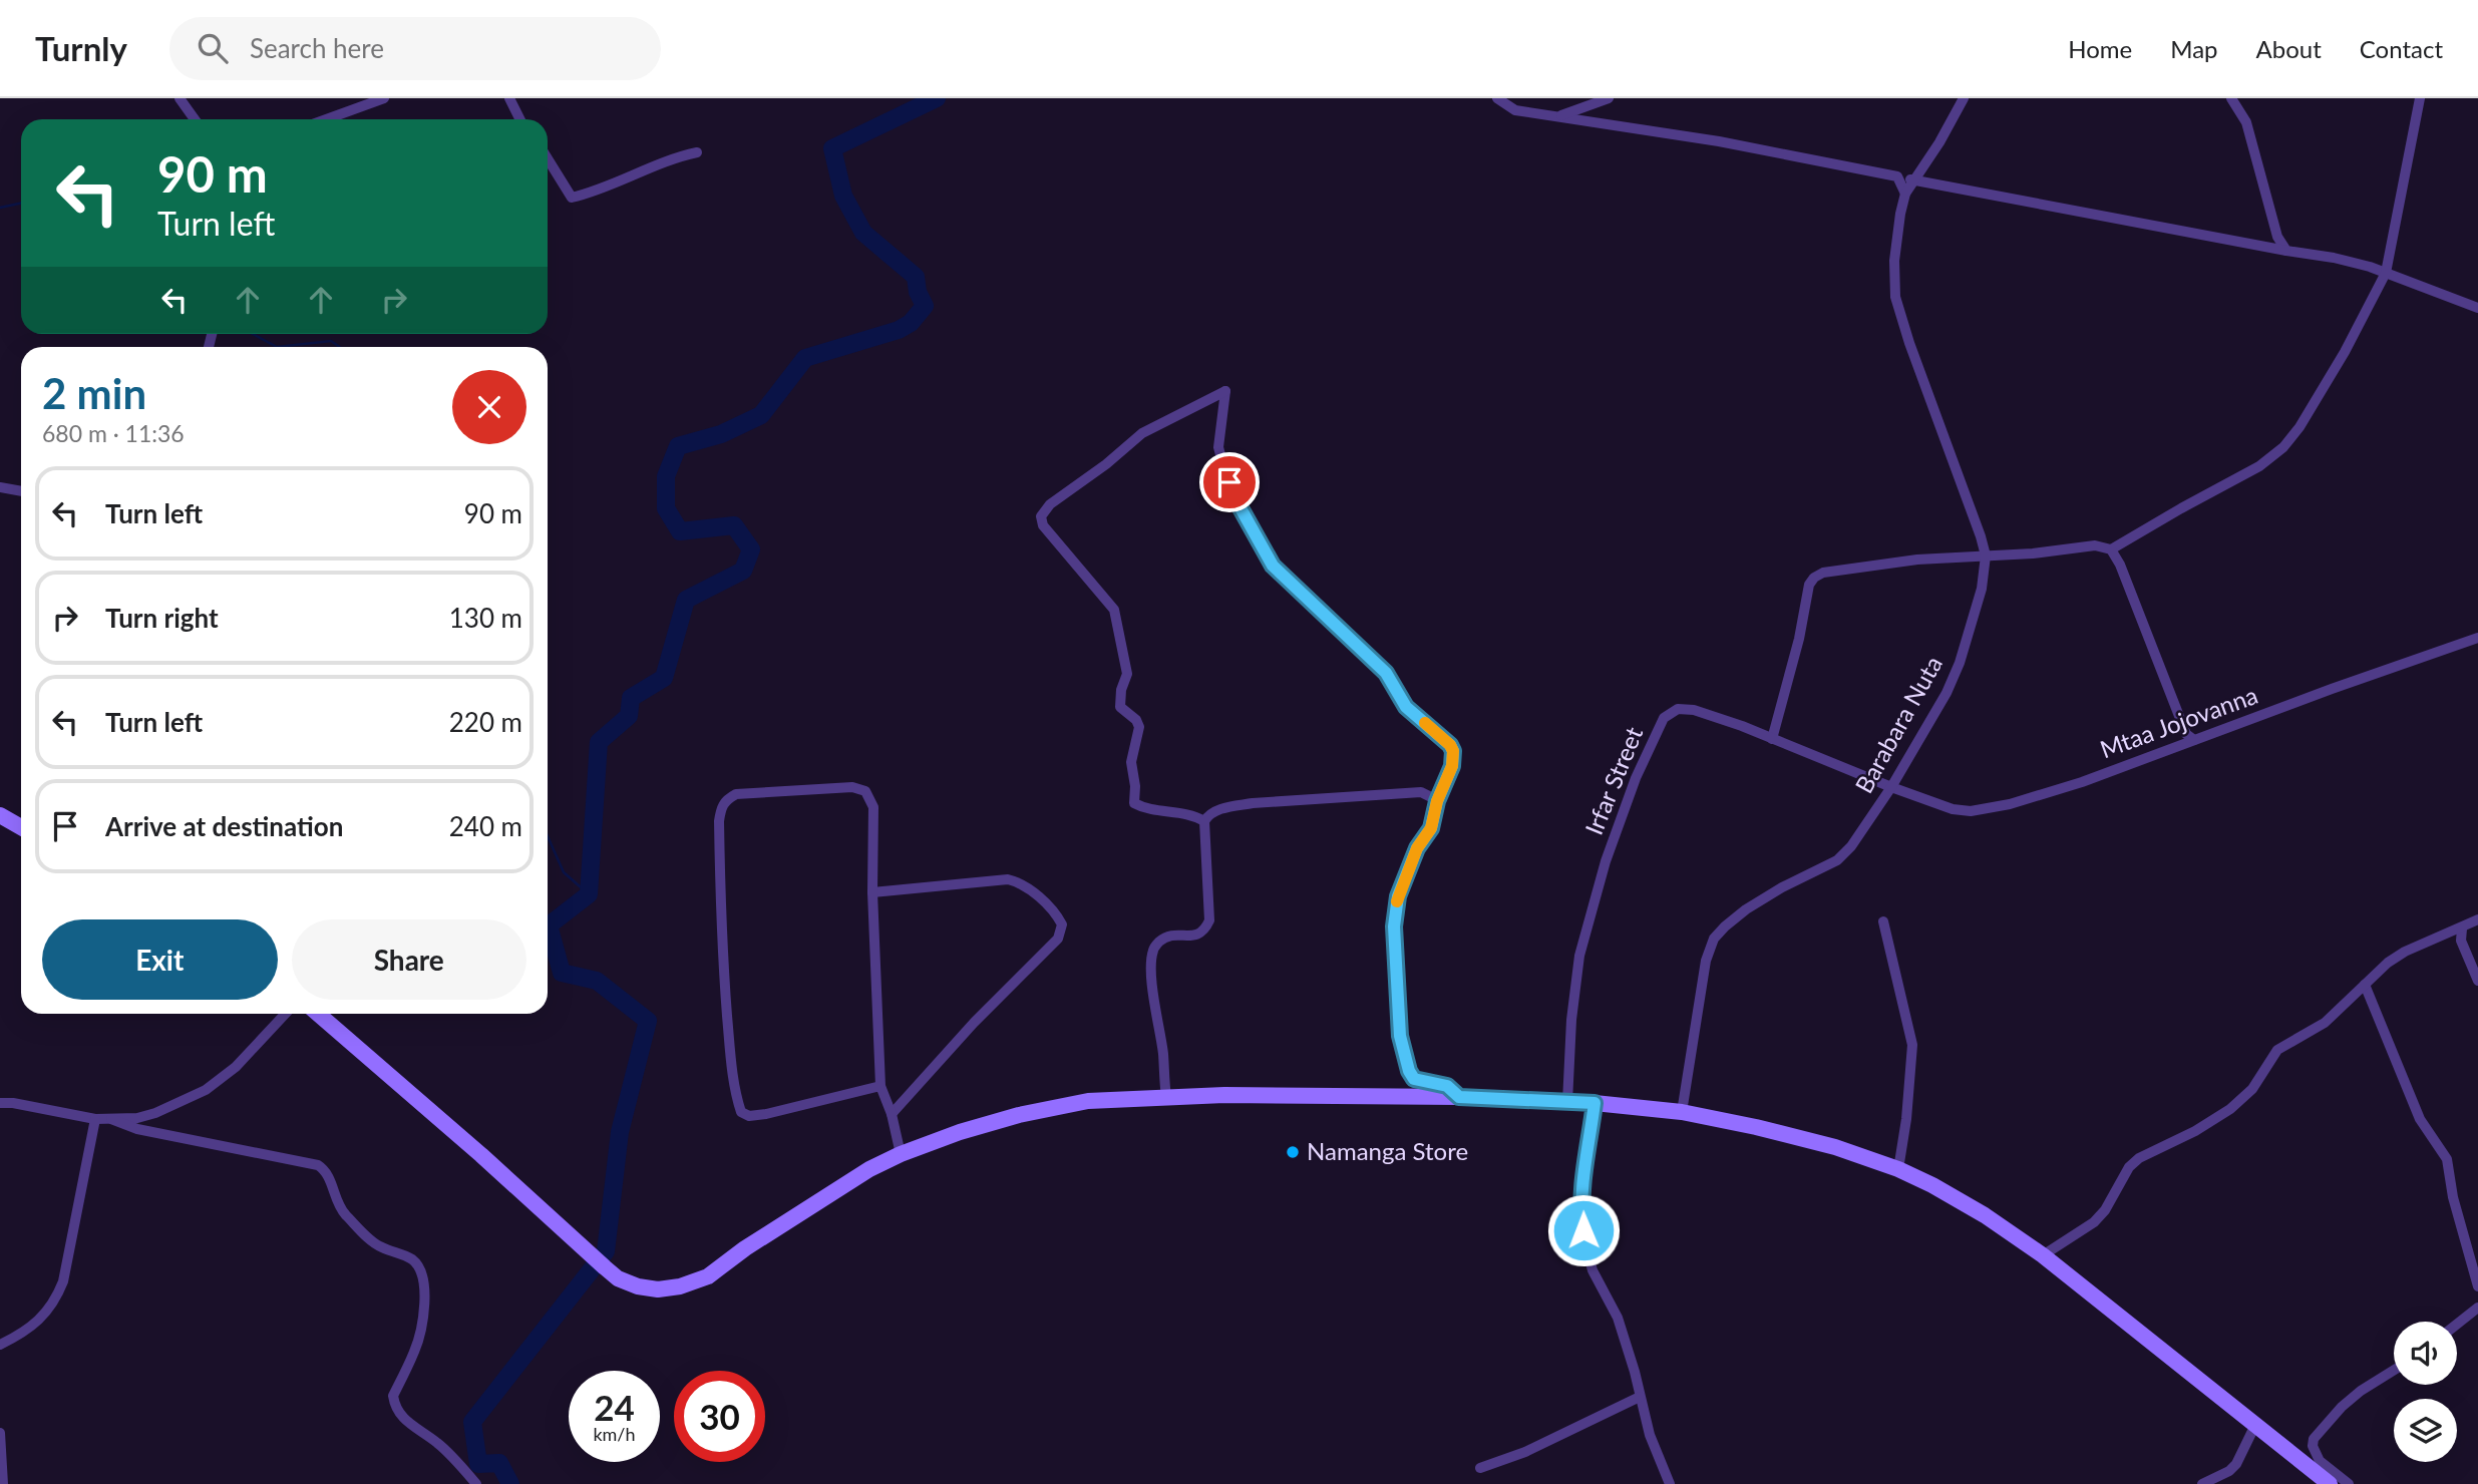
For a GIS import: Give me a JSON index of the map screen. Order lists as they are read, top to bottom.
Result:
{
  "streets": {
    "street": ["Mtaa Jojovanna", "Barabara Nuta", "Irfar Street"]
  },
  "crossings": [
    ["Mtaa Jojovanna", "Barabara Nuta"],
    ["Mtaa Jojovanna", "Irfar Street"],
    ["Barabara Nuta", "Irfar Street"]
  ],
  "places": ["Namanga Store"],
  "page": {
    "header": "Turnly",
    "search": "Search here",
    "nav": [
      "Home",
      "Map",
      "About",
      "Contact"
    ],
    "turn": ["90 m", "Turn left"],
    "heading": ["2 min", "680 m · 11:36"],
    "list": [
      {
        "name": "Turn left",
        "value": "90 m"
      },
      {
        "name": "Turn right",
        "value": "130 m"
      },
      {
        "name": "Turn left",
        "value": "220 m"
      },
      {
        "name": "Arrive at destination",
        "value": "240 m"
      }
    ],
    "buttons": ["Exit", "Share"],
    "speed": "24 km/h",
    "limit": "30"
  }
}
